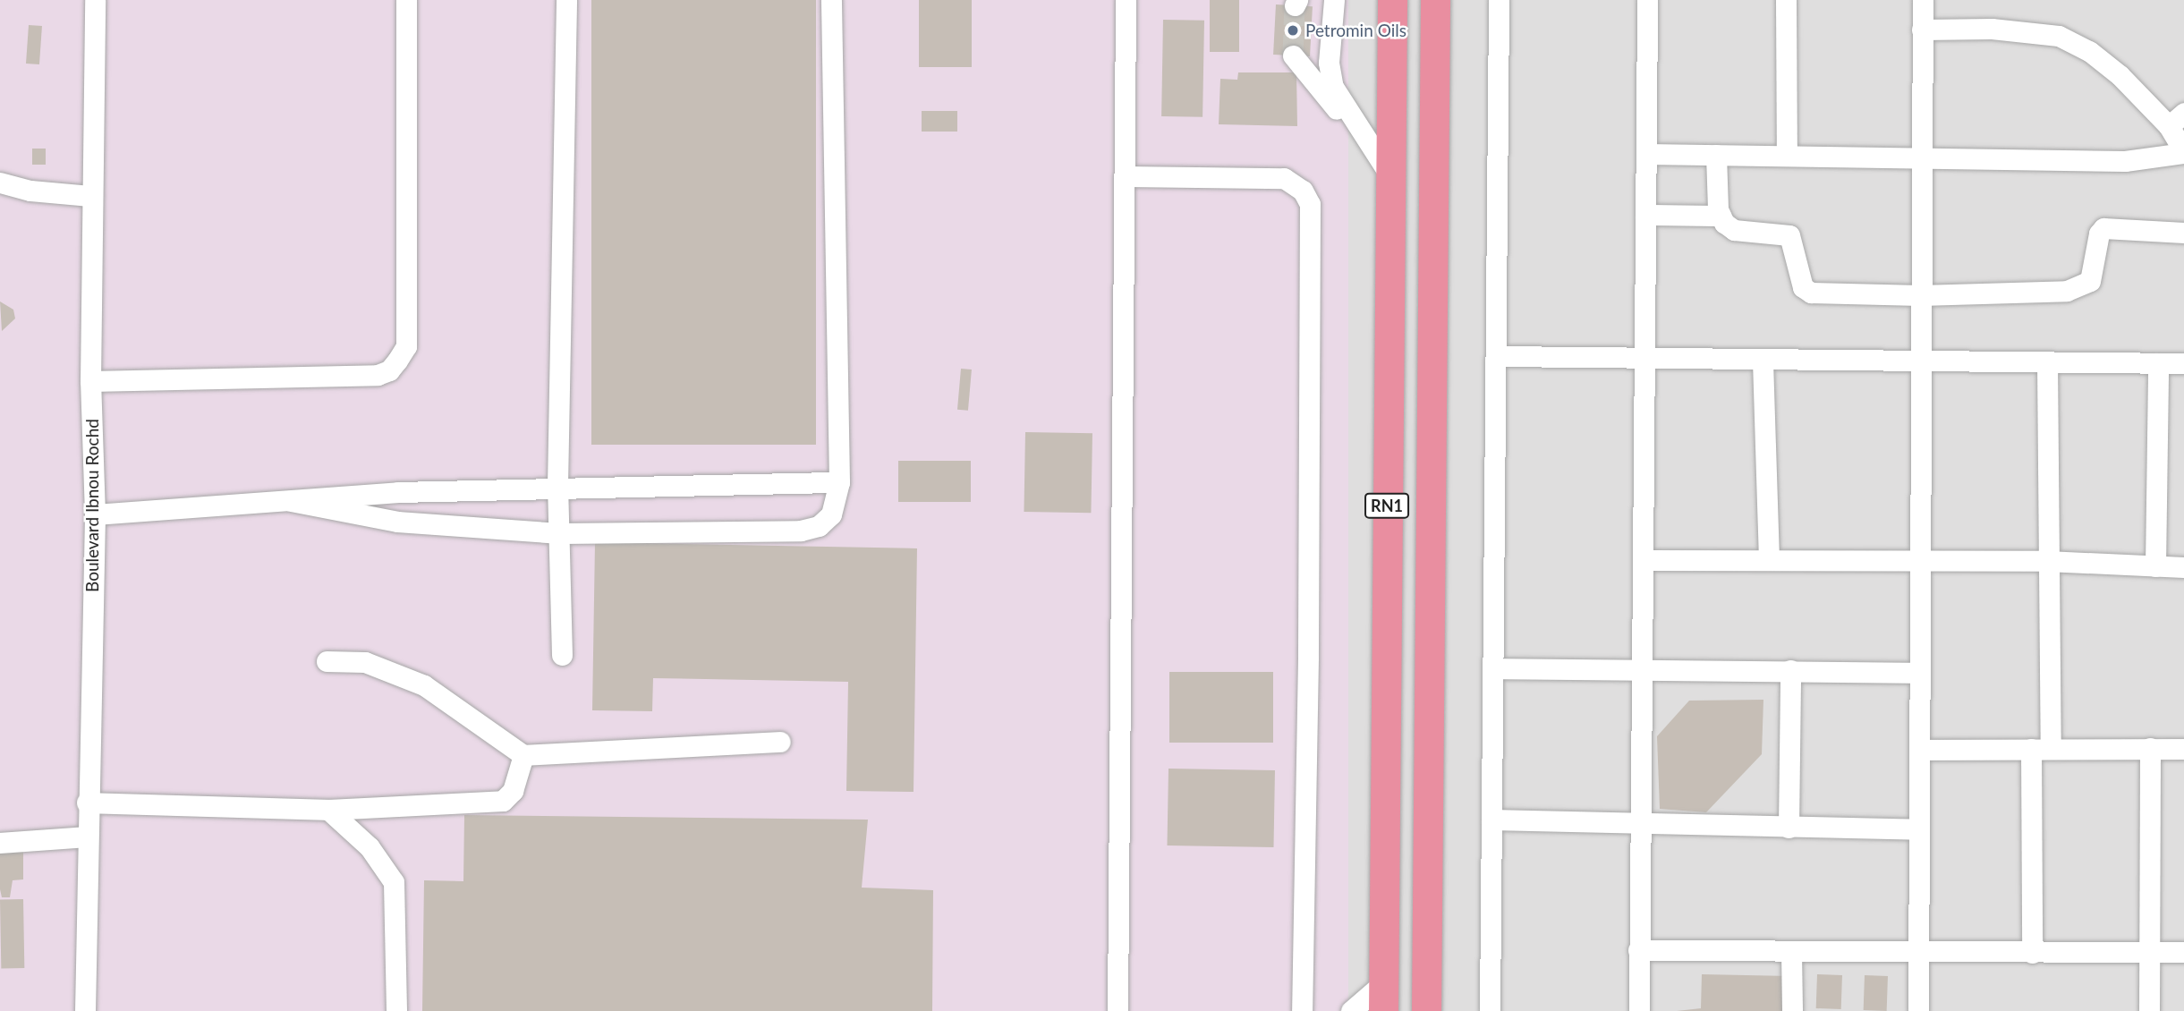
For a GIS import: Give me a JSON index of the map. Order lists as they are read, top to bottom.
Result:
{
  "streets": {
    "highway": ["RN1"],
    "street": ["Boulevard Ibnou Rochd"]
  },
  "places": ["Petromin Oils"]
}
